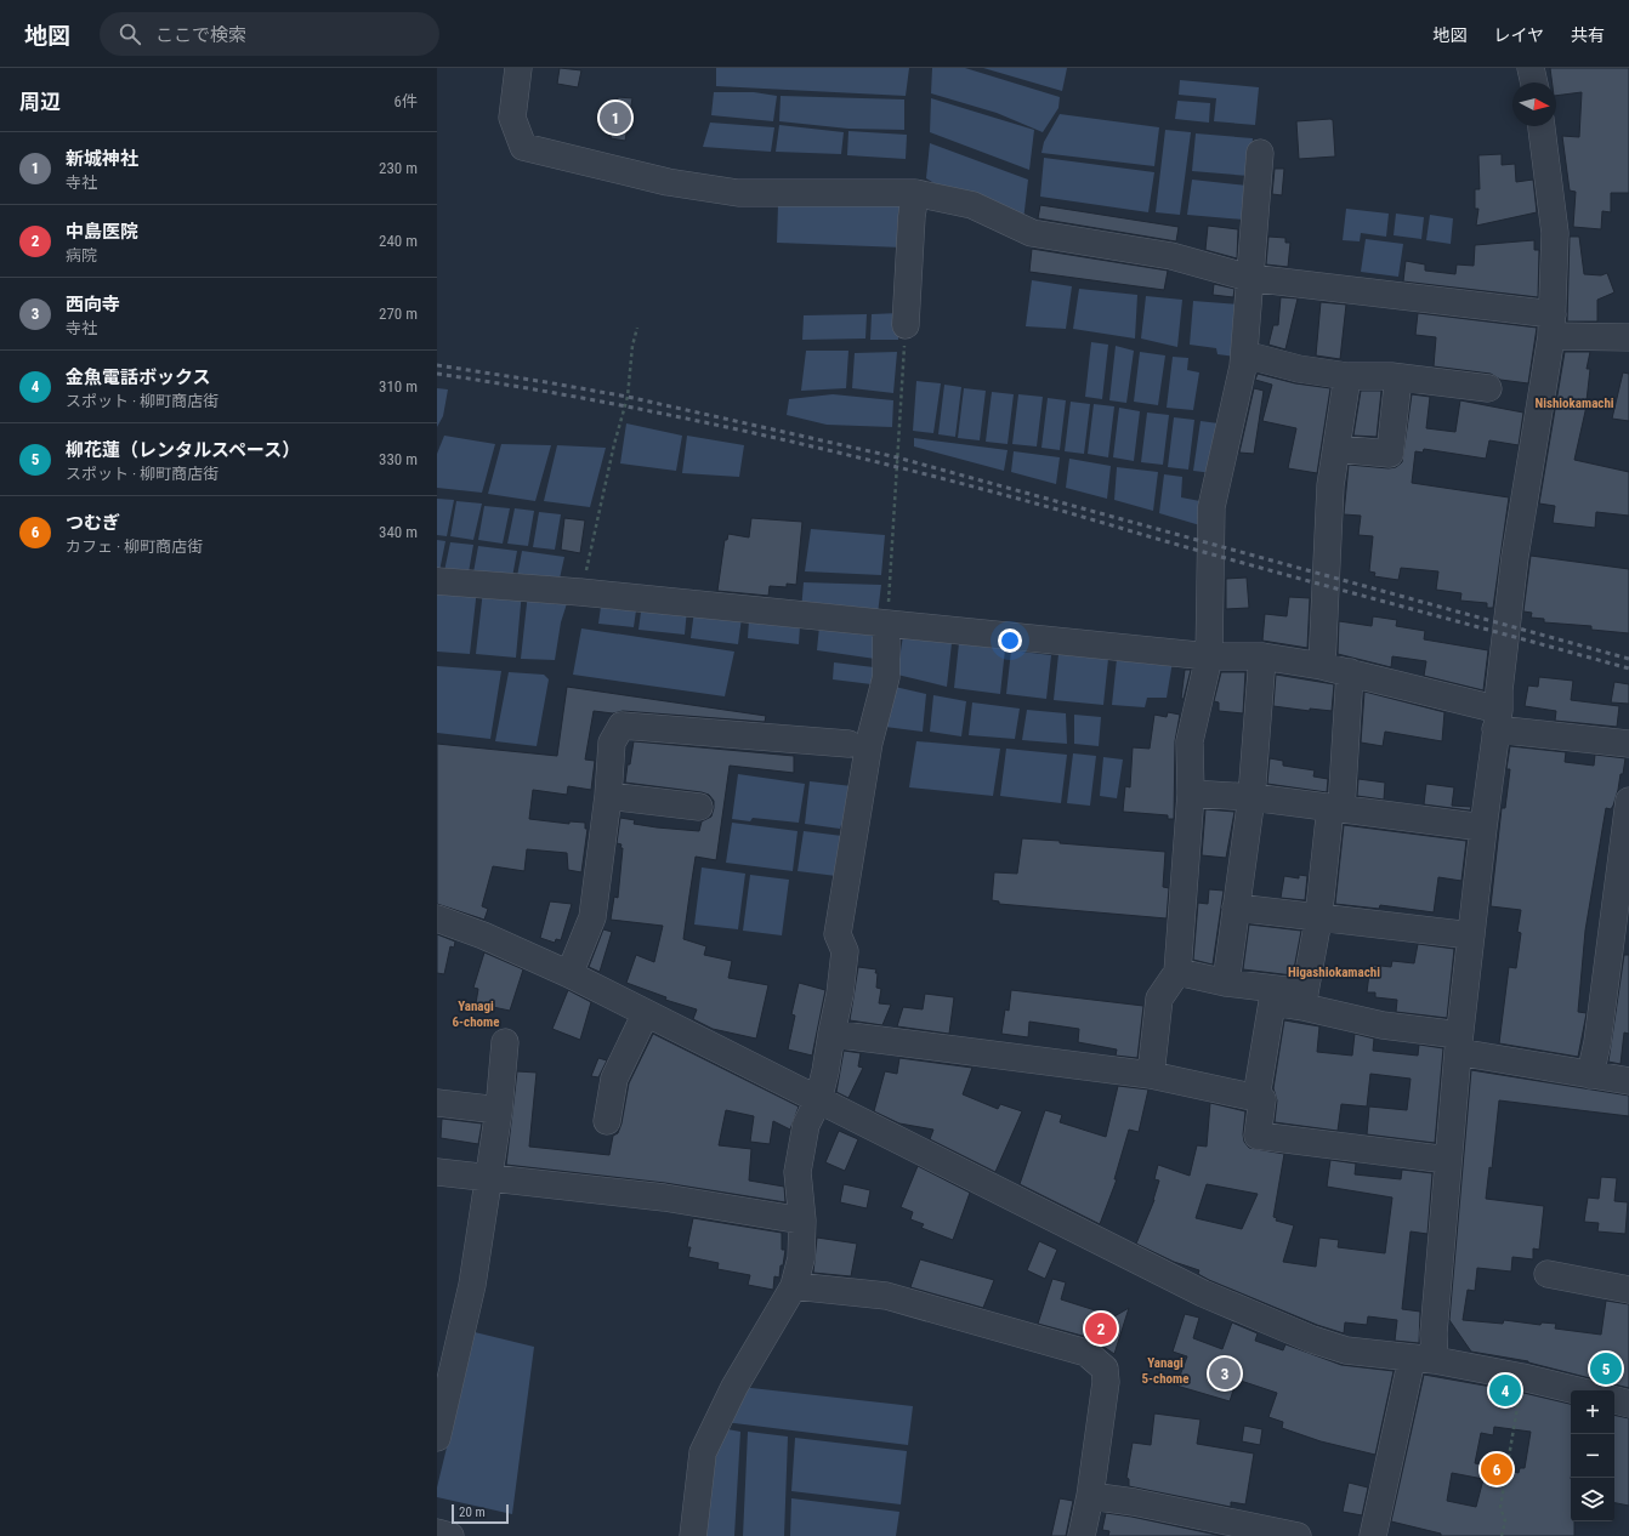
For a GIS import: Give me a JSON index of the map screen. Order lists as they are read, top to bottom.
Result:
{
  "districts": [
    "Nishiokamachi",
    "Higashiokamachi",
    "Yanagi 6-chome",
    "Yanagi 5-chome"
  ],
  "scale_bar": "20 m",
  "north": "right",
  "page": {
    "header": "地図",
    "search": "ここで検索",
    "nav": ["地図", "レイヤ", "共有"],
    "heading": ["周辺", "6件"],
    "pins": [
      "1",
      "2",
      "5",
      "3",
      "4",
      "6"
    ],
    "list": [
      {
        "mark": "1",
        "name": "新城神社",
        "note": "寺社",
        "value": "230 m"
      },
      {
        "mark": "2",
        "name": "中島医院",
        "note": "病院",
        "value": "240 m"
      },
      {
        "mark": "3",
        "name": "西向寺",
        "note": "寺社",
        "value": "270 m"
      },
      {
        "mark": "4",
        "name": "金魚電話ボックス",
        "note": "スポット · 柳町商店街",
        "value": "310 m"
      },
      {
        "mark": "5",
        "name": "柳花蓮（レンタルスペース）",
        "note": "スポット · 柳町商店街",
        "value": "330 m"
      },
      {
        "mark": "6",
        "name": "つむぎ",
        "note": "カフェ · 柳町商店街",
        "value": "340 m"
      }
    ],
    "map_buttons": ["+", "−"],
    "scale": "20 m"
  }
}
